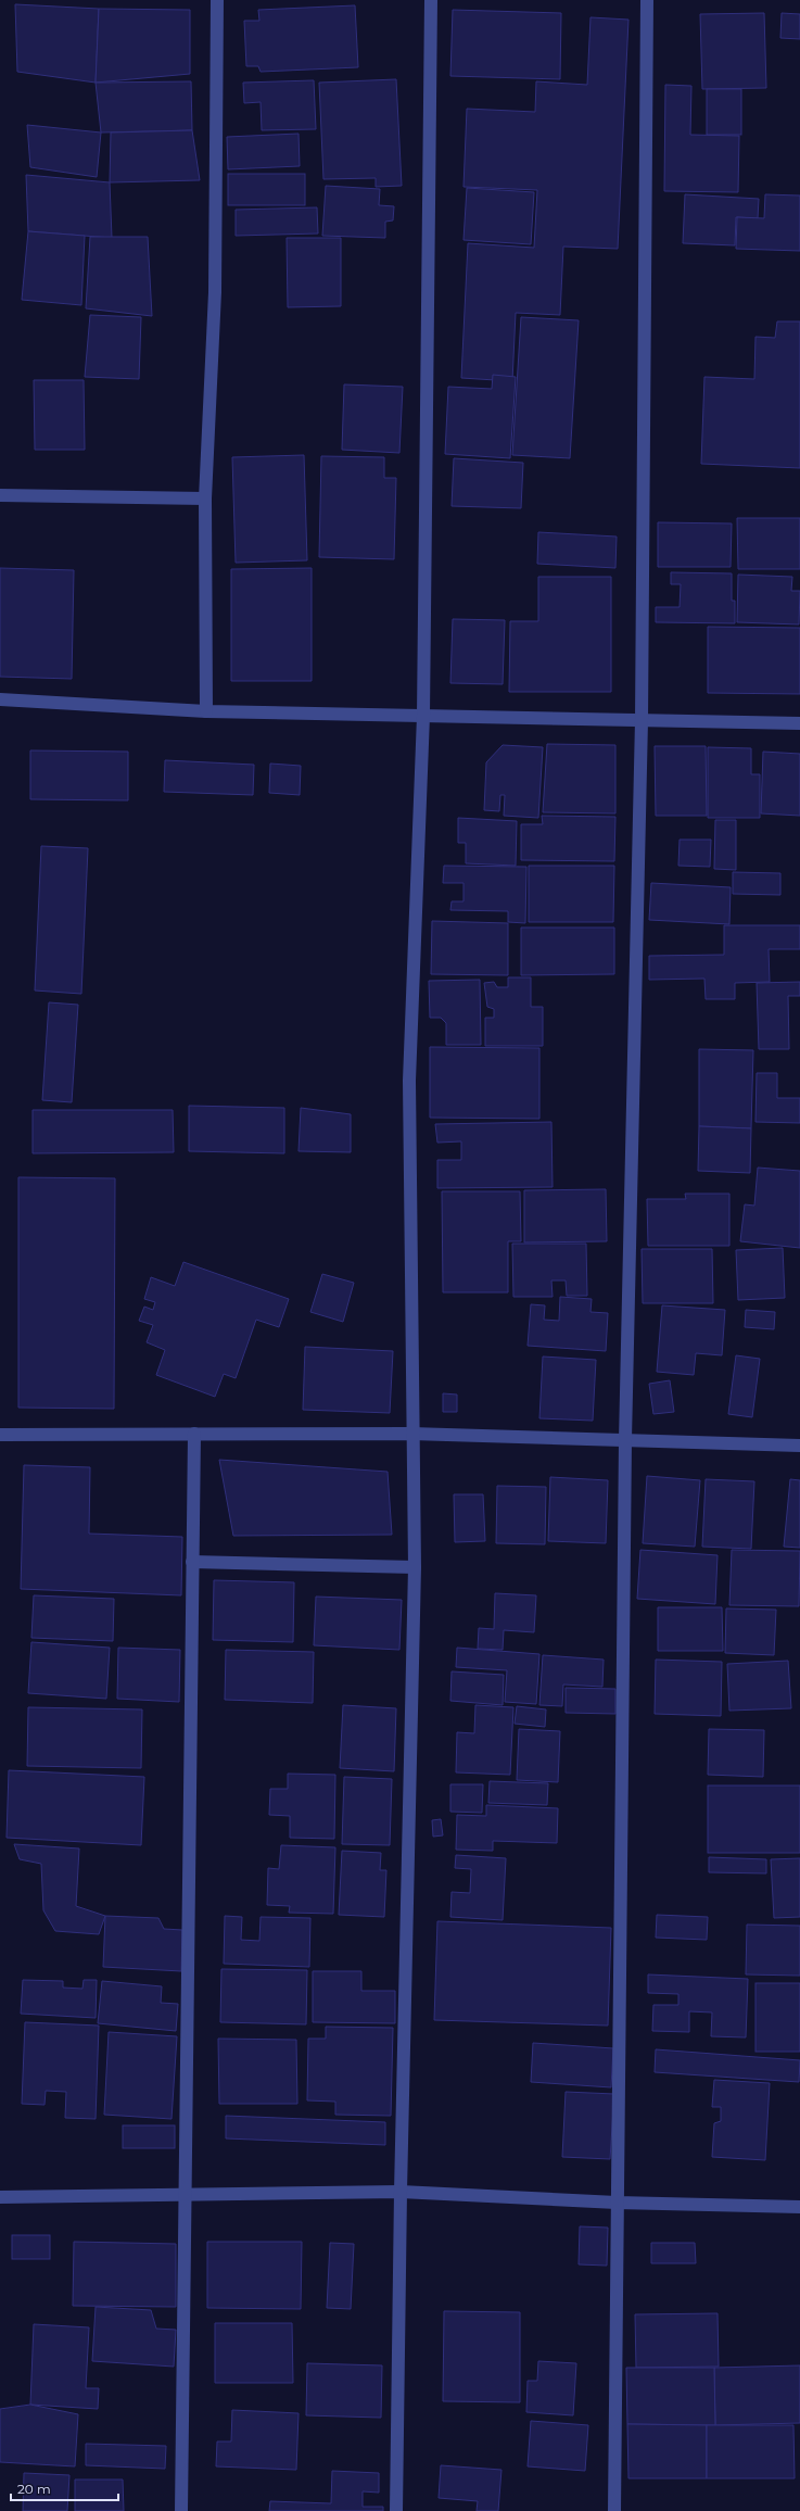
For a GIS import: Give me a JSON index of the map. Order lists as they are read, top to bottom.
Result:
{
  "scale_bar": "20 m"
}
